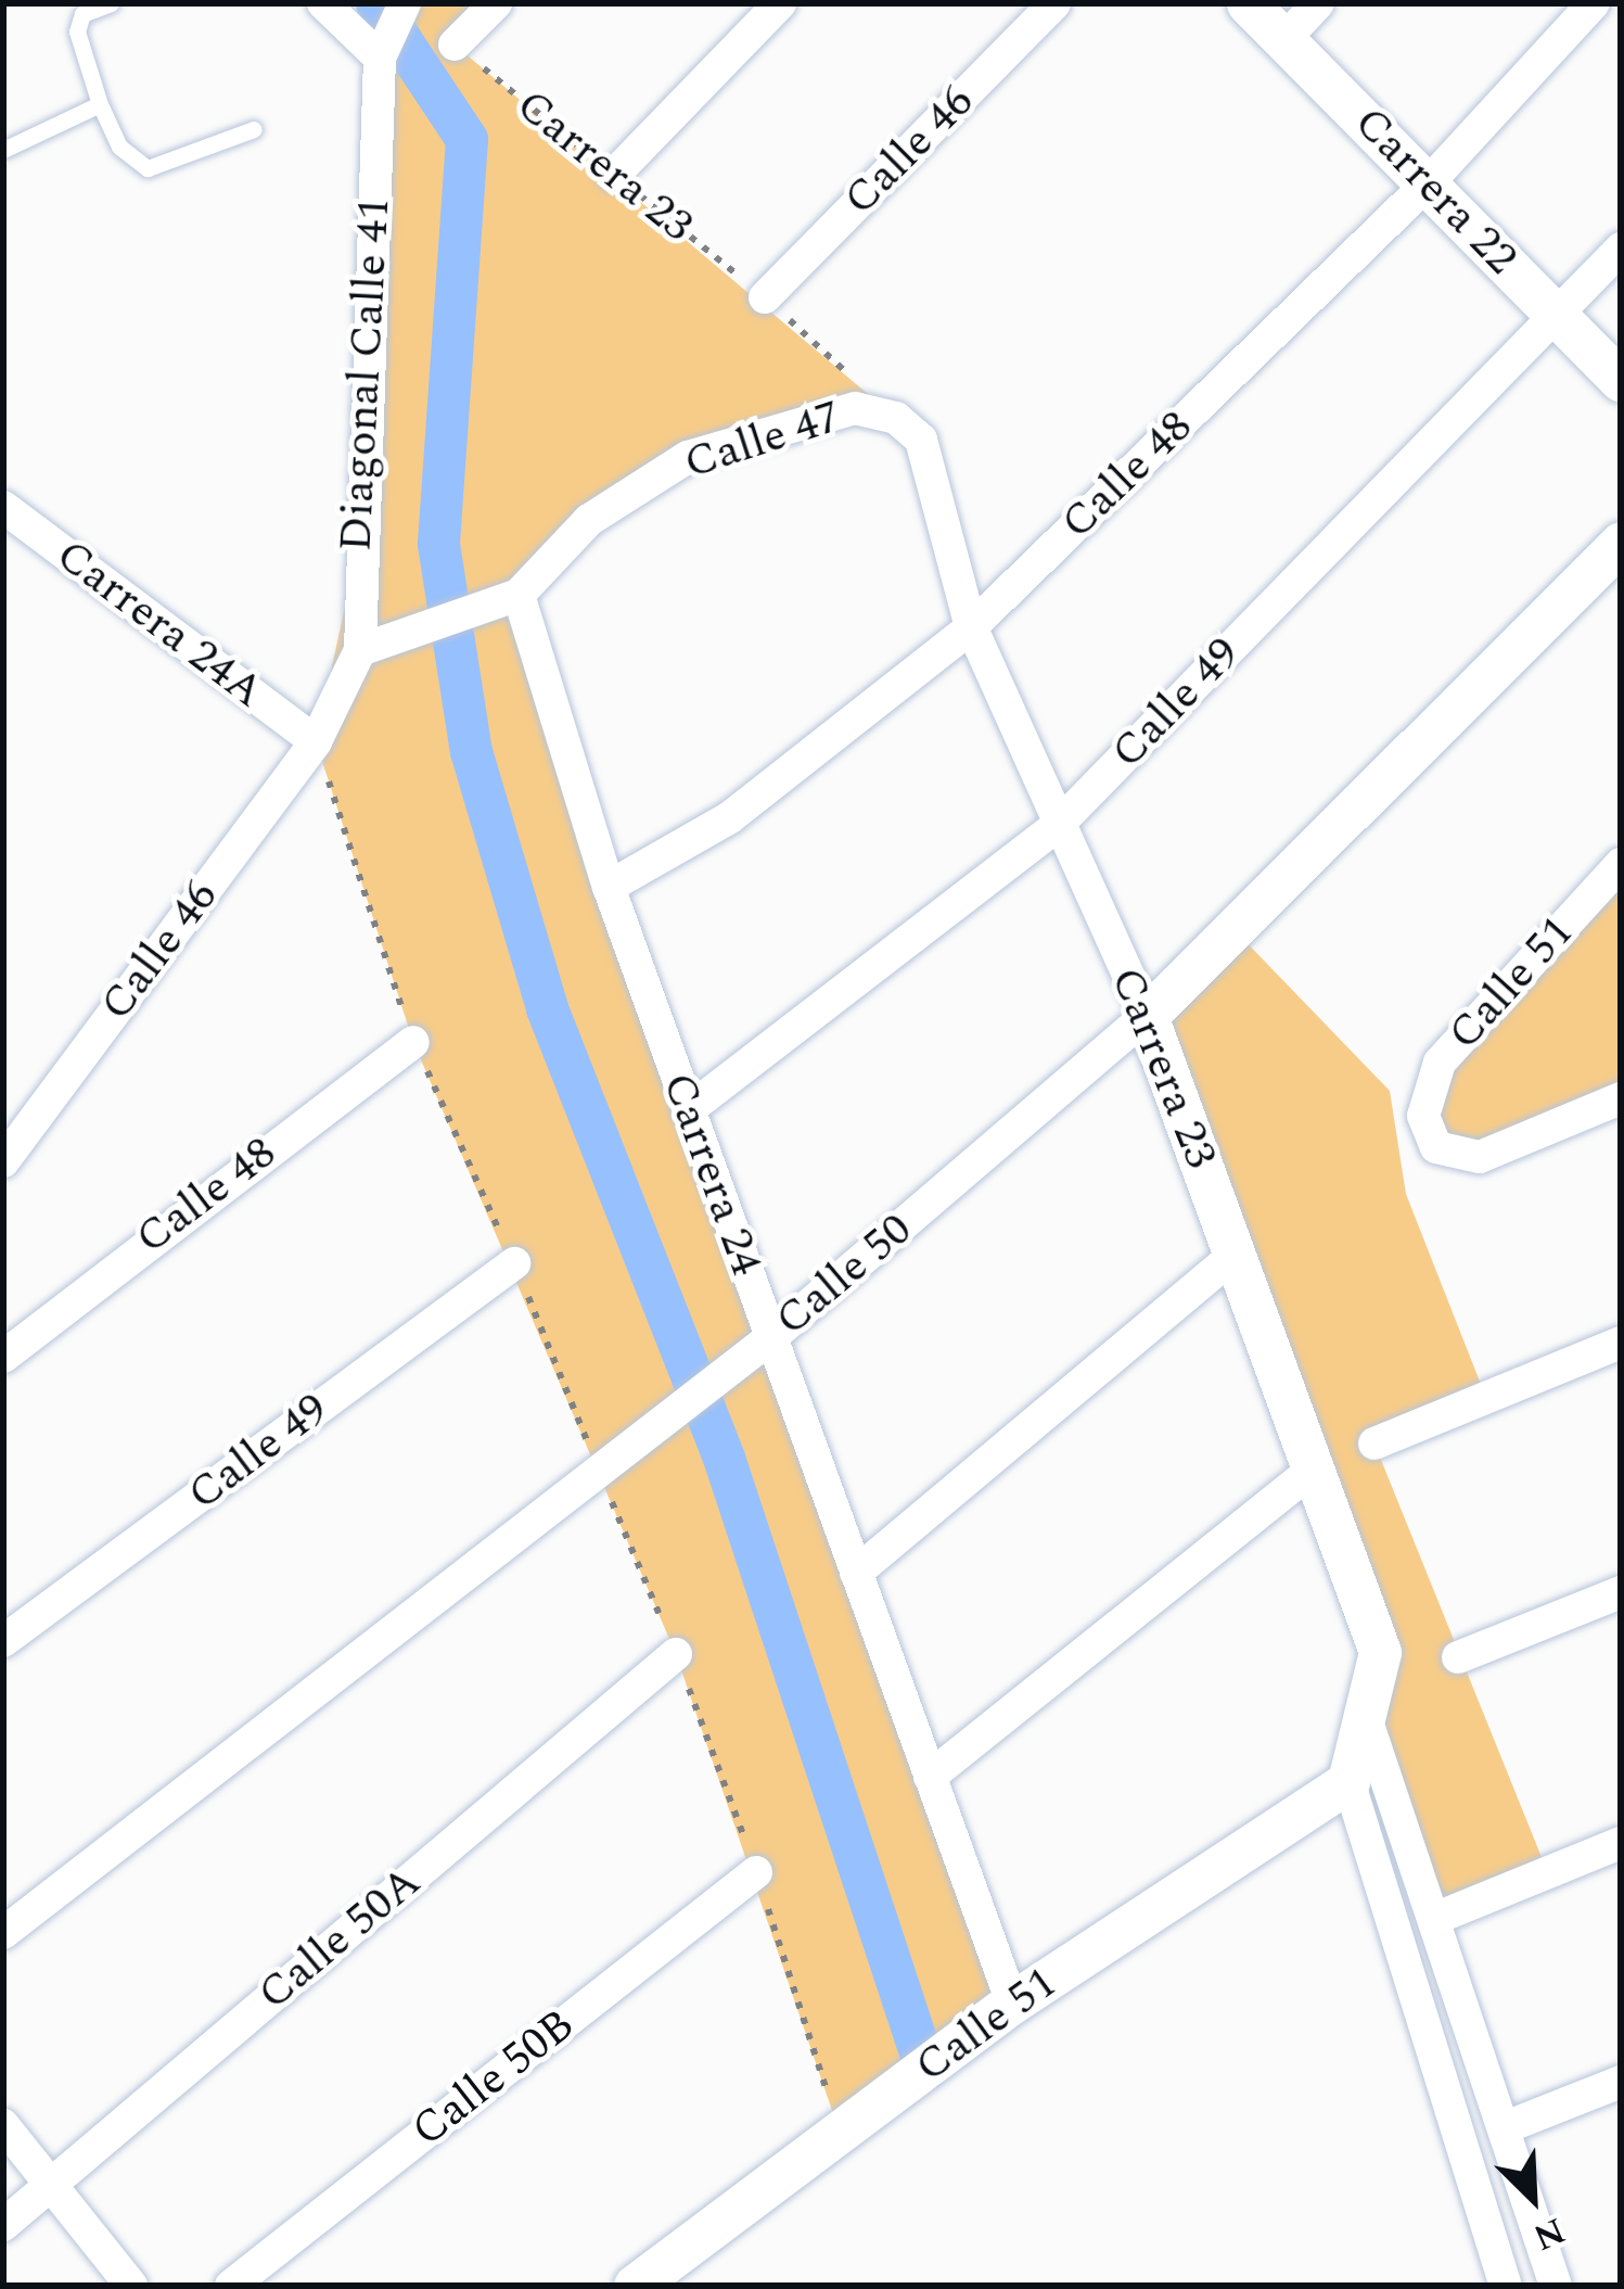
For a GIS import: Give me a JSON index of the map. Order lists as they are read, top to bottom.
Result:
{
  "streets": {
    "street": [
      "Calle 46",
      "Carrera 23",
      "Carrera 22",
      "Diagonal Calle 41",
      "Calle 47",
      "Calle 48",
      "Carrera 24A",
      "Calle 49",
      "Calle 51",
      "Carrera 24",
      "Calle 50",
      "Calle 50A",
      "Calle 50B"
    ]
  },
  "crossings": [
    ["Calle 46", "Carrera 23"],
    ["Calle 46", "Diagonal Calle 41"],
    ["Calle 46", "Carrera 24A"],
    ["Carrera 23", "Calle 47"],
    ["Carrera 23", "Calle 48"],
    ["Carrera 23", "Calle 49"],
    ["Carrera 23", "Calle 51"],
    ["Carrera 23", "Calle 50"],
    ["Carrera 22", "Calle 48"],
    ["Carrera 22", "Calle 49"],
    ["Diagonal Calle 41", "Carrera 24A"],
    ["Calle 47", "Carrera 24"],
    ["Calle 48", "Carrera 24"],
    ["Calle 49", "Carrera 24"],
    ["Calle 51", "Carrera 24"],
    ["Carrera 24", "Calle 50"]
  ],
  "north": "bottom right"
}
